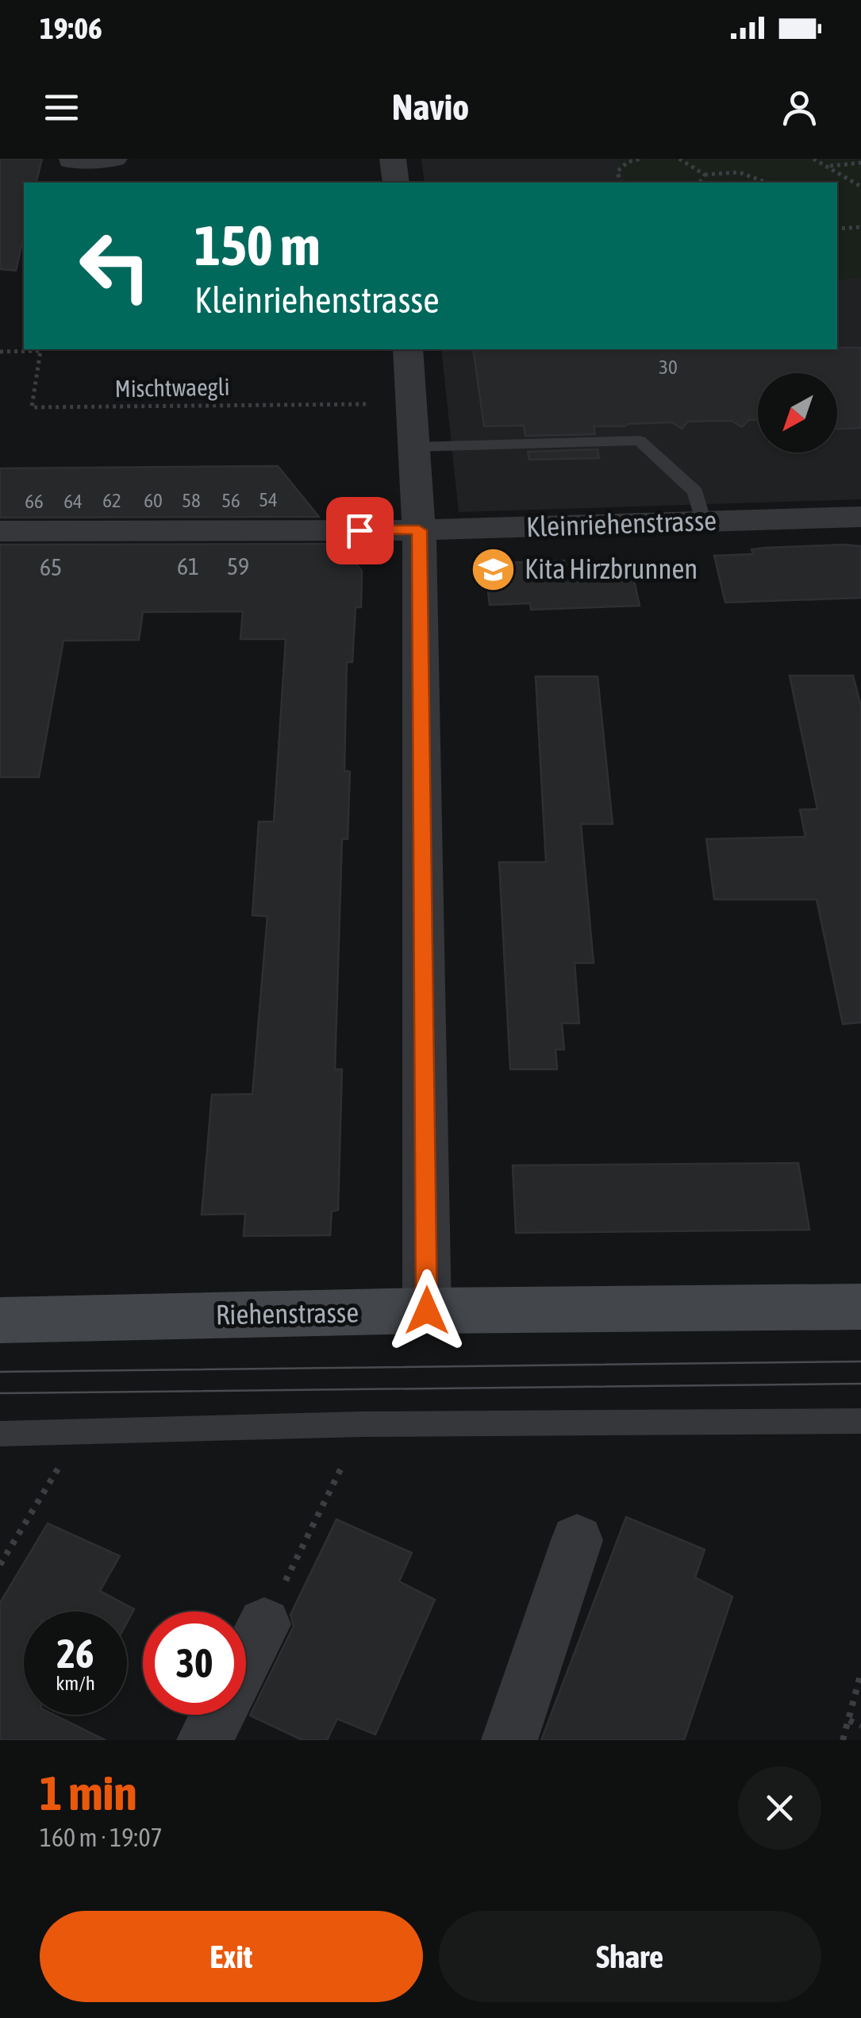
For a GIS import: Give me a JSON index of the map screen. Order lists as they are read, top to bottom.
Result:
{
  "streets": {
    "main road": ["Riehenstrasse"],
    "street": ["Kleinriehenstrasse"],
    "path": ["Mischtwaegli"]
  },
  "places": {
    "school or university": ["Kita Hirzbrunnen"]
  },
  "house_numbers": [
    "30",
    "54",
    "62",
    "60",
    "58",
    "56",
    "66",
    "64",
    "61",
    "59",
    "65"
  ],
  "north": "bottom left",
  "page": {
    "status": "19:06",
    "header": "Navio",
    "turn": ["150 m", "Kleinriehenstrasse"],
    "speed": "26 km/h",
    "limit": "30",
    "heading": ["1 min", "160 m · 19:07"],
    "buttons": ["Exit", "Share"]
  }
}
